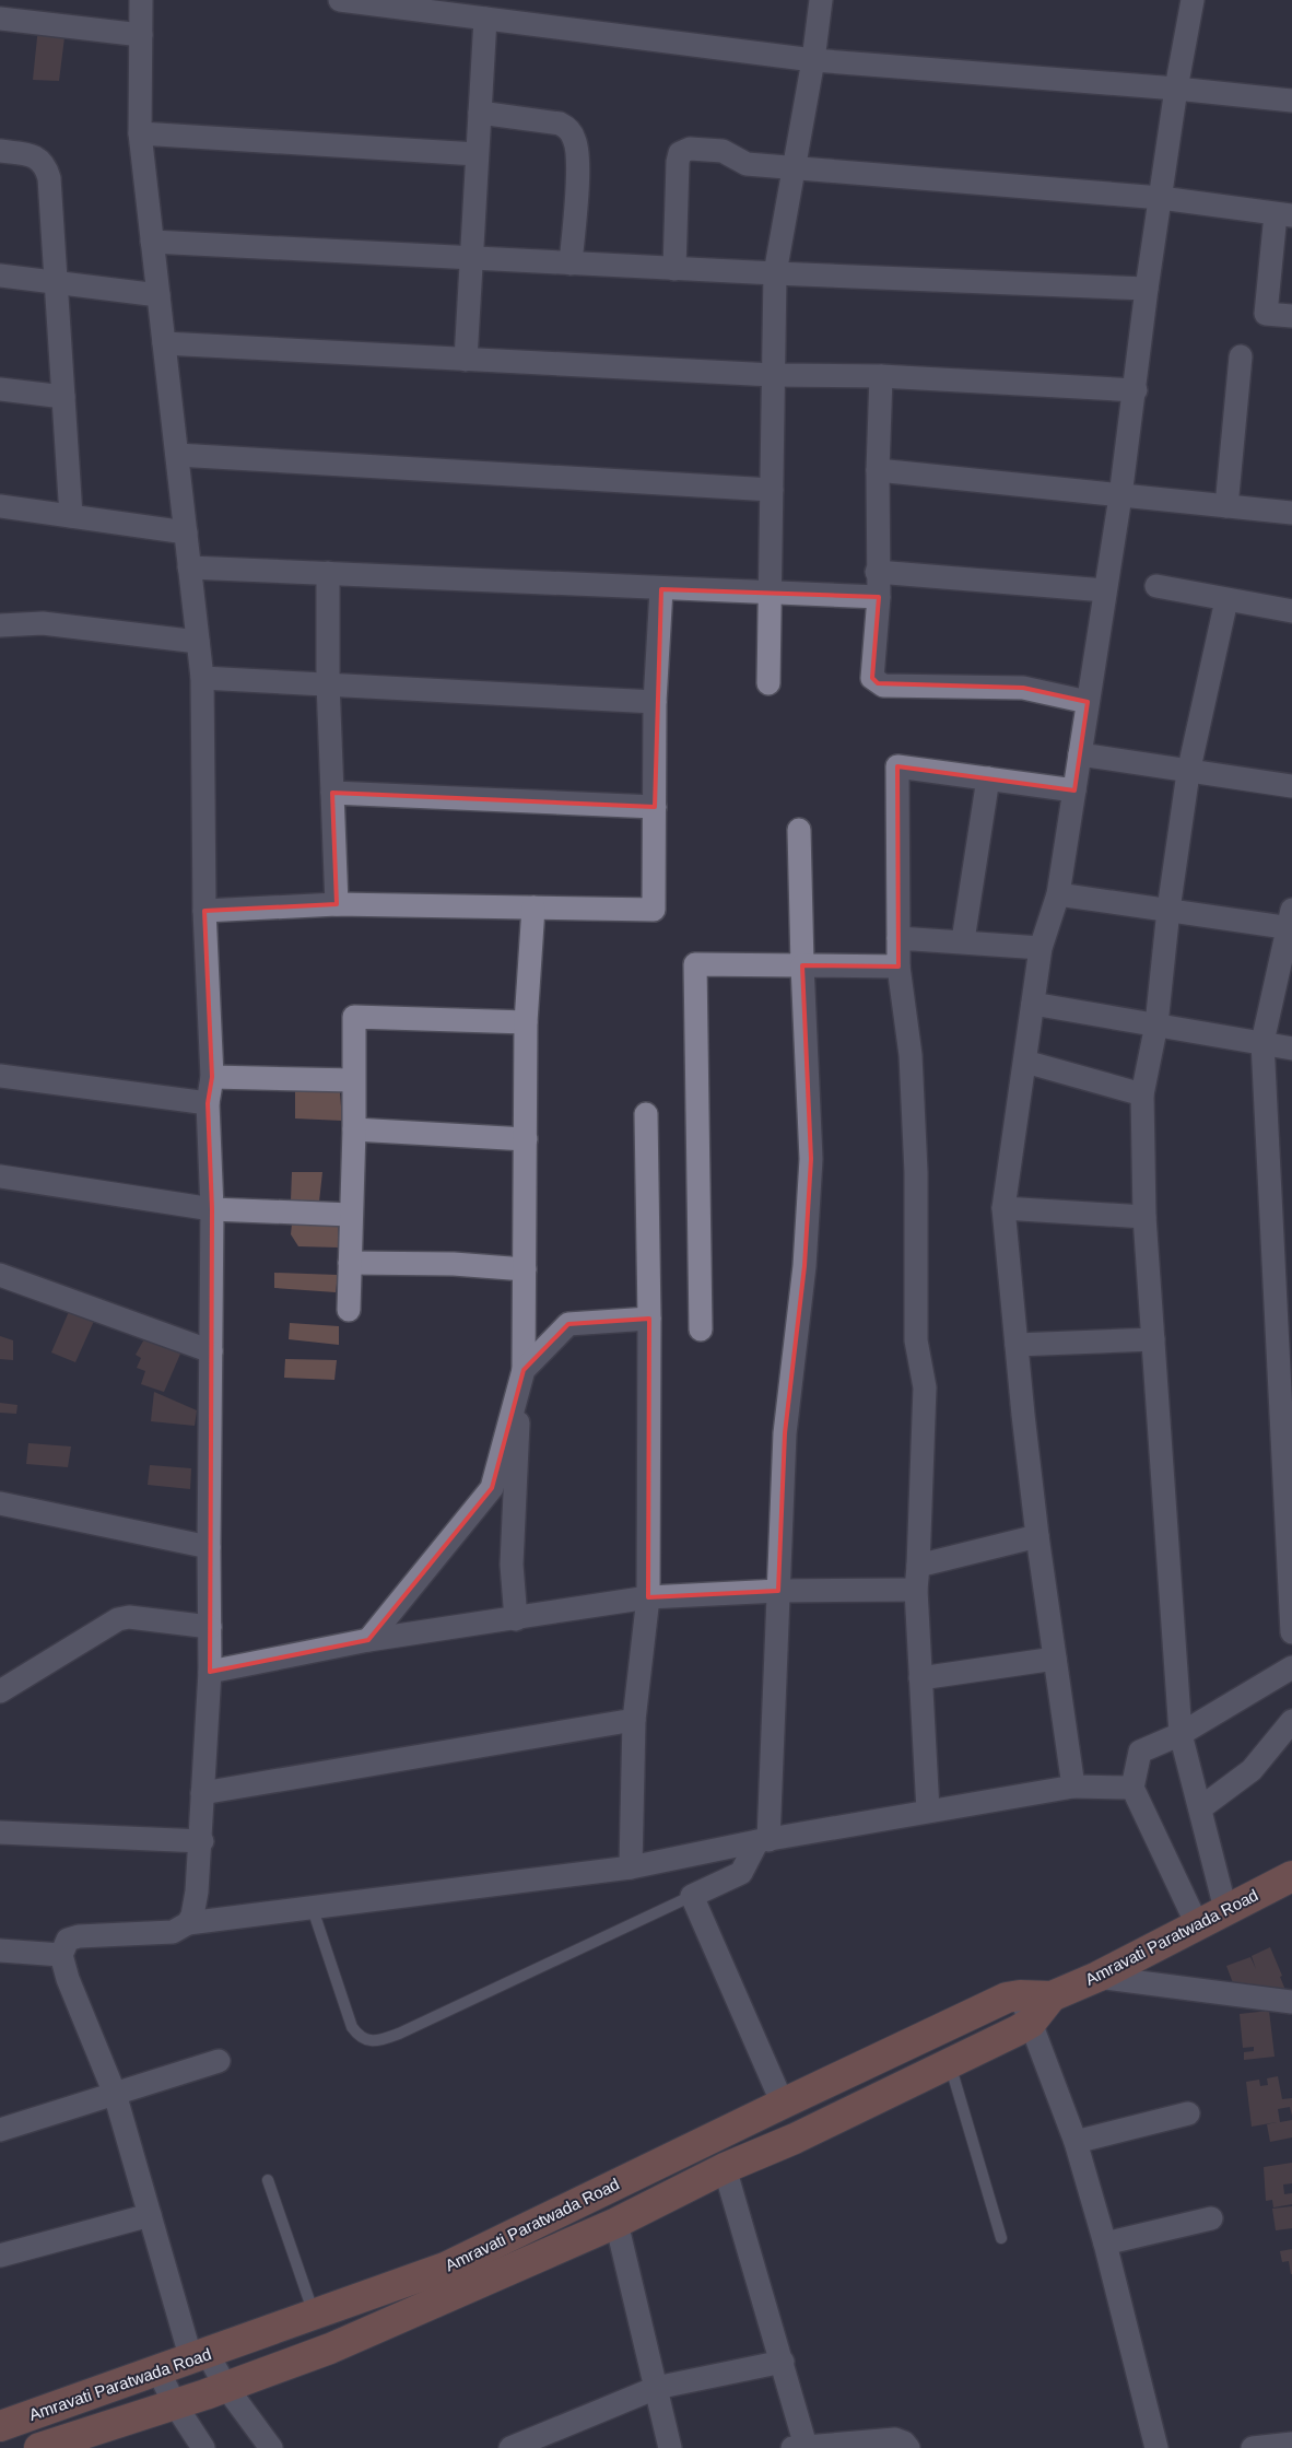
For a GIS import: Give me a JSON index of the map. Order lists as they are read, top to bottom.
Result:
{
  "streets": {
    "main road": ["Amravati Paratwada Road"]
  }
}
